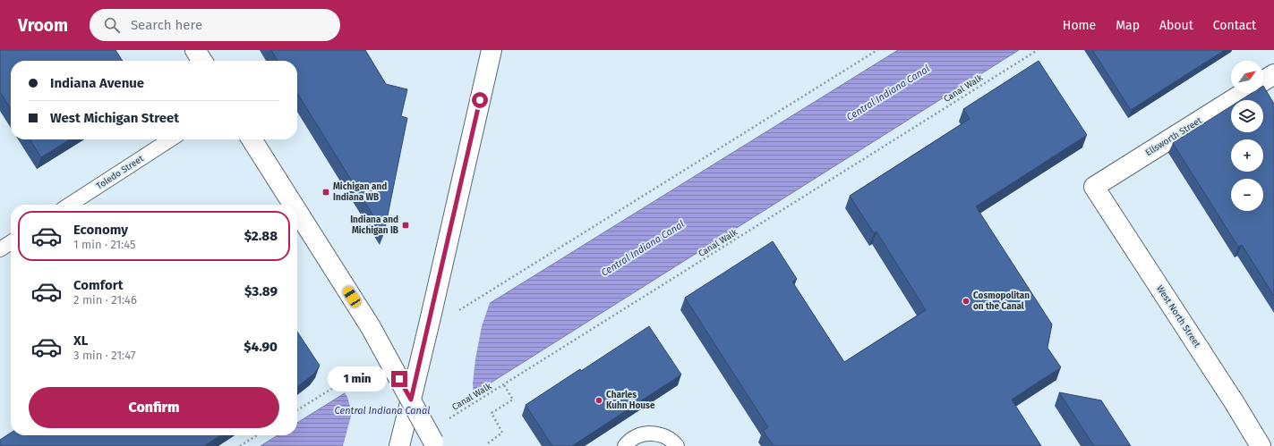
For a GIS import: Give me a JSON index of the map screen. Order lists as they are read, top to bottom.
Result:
{
  "streets": {
    "main road": ["Ellsworth Street", "West North Street"],
    "lane": ["Toledo Street"],
    "path": ["Canal Walk"]
  },
  "crossings": [
    ["Ellsworth Street", "West North Street"]
  ],
  "water": ["Central Indiana Canal"],
  "places": {
    "transit": ["Michigan and Indiana WB", "Indiana and Michigan IB"],
    "other": ["Cosmopolitan on the Canal", "Charles Kuhn House"]
  },
  "north": "top right",
  "page": {
    "header": "Vroom",
    "search": "Search here",
    "nav": [
      "Home",
      "Map",
      "About",
      "Contact"
    ],
    "map_buttons": ["+", "−"],
    "banner": ["Indiana Avenue", "West Michigan Street"],
    "list": [
      {
        "name": "Economy",
        "note": "1 min · 21:45",
        "value": "$2.88"
      },
      {
        "name": "Comfort",
        "note": "2 min · 21:46",
        "value": "$3.89"
      },
      {
        "name": "XL",
        "note": "3 min · 21:47",
        "value": "$4.90"
      }
    ],
    "bubble": "1 min",
    "buttons": "Confirm"
  }
}
